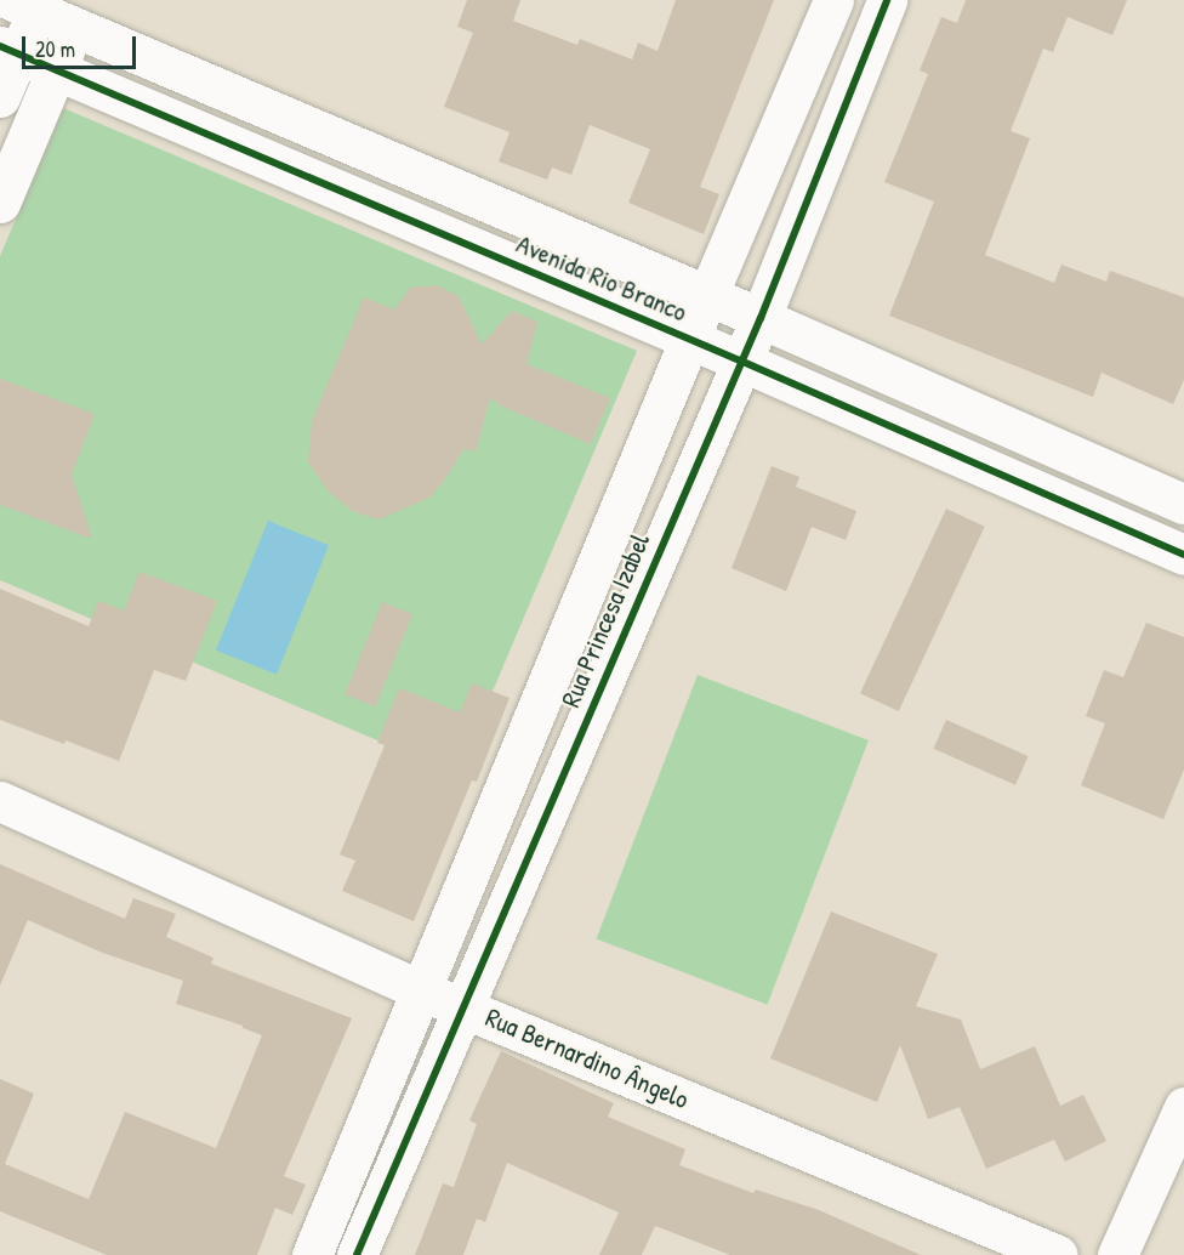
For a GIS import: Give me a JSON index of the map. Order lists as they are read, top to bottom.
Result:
{
  "streets": {
    "street": ["Avenida Rio Branco", "Rua Princesa Izabel", "Rua Bernardino Ângelo"]
  },
  "crossings": [
    ["Avenida Rio Branco", "Rua Princesa Izabel"],
    ["Rua Princesa Izabel", "Rua Bernardino Ângelo"]
  ],
  "scale_bar": "20 m"
}
